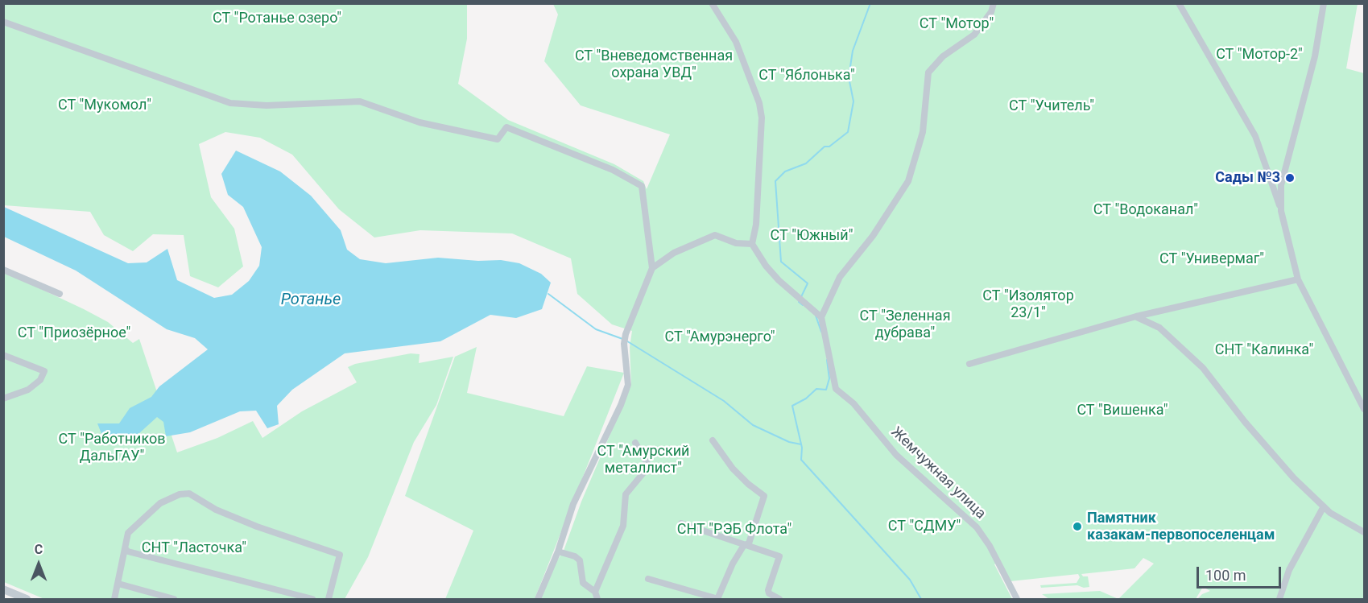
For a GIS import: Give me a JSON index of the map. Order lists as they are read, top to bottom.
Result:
{
  "streets": {
    "street": ["Жемчужная улица"]
  },
  "water": ["Ротанье"],
  "parks": [
    "СТ \"Ротанье озеро\"",
    "СТ \"Мотор\"",
    "СТ \"Мотор-2\"",
    "СТ \"Вневедомственная охрана УВД\"",
    "СТ \"Яблонька\"",
    "СТ \"Мукомол\"",
    "СТ \"Учитель\"",
    "СТ \"Водоканал\"",
    "СТ \"Южный\"",
    "СТ \"Универмаг\"",
    "СТ \"Изолятор 23/1\"",
    "СТ \"Зеленная дубрава\"",
    "СТ \"Приозёрное\"",
    "СТ \"Амурэнерго\"",
    "СНТ \"Калинка\"",
    "СТ \"Вишенка\"",
    "СТ \"Работников ДальГАУ\"",
    "СТ \"Амурский металлист\"",
    "СТ \"СДМУ\"",
    "СНТ \"РЭБ Флота\"",
    "СНТ \"Ласточка\""
  ],
  "places": ["Сады №3", "Памятник казакам-первопоселенцам"],
  "scale_bar": "100 m",
  "north": "top"
}
